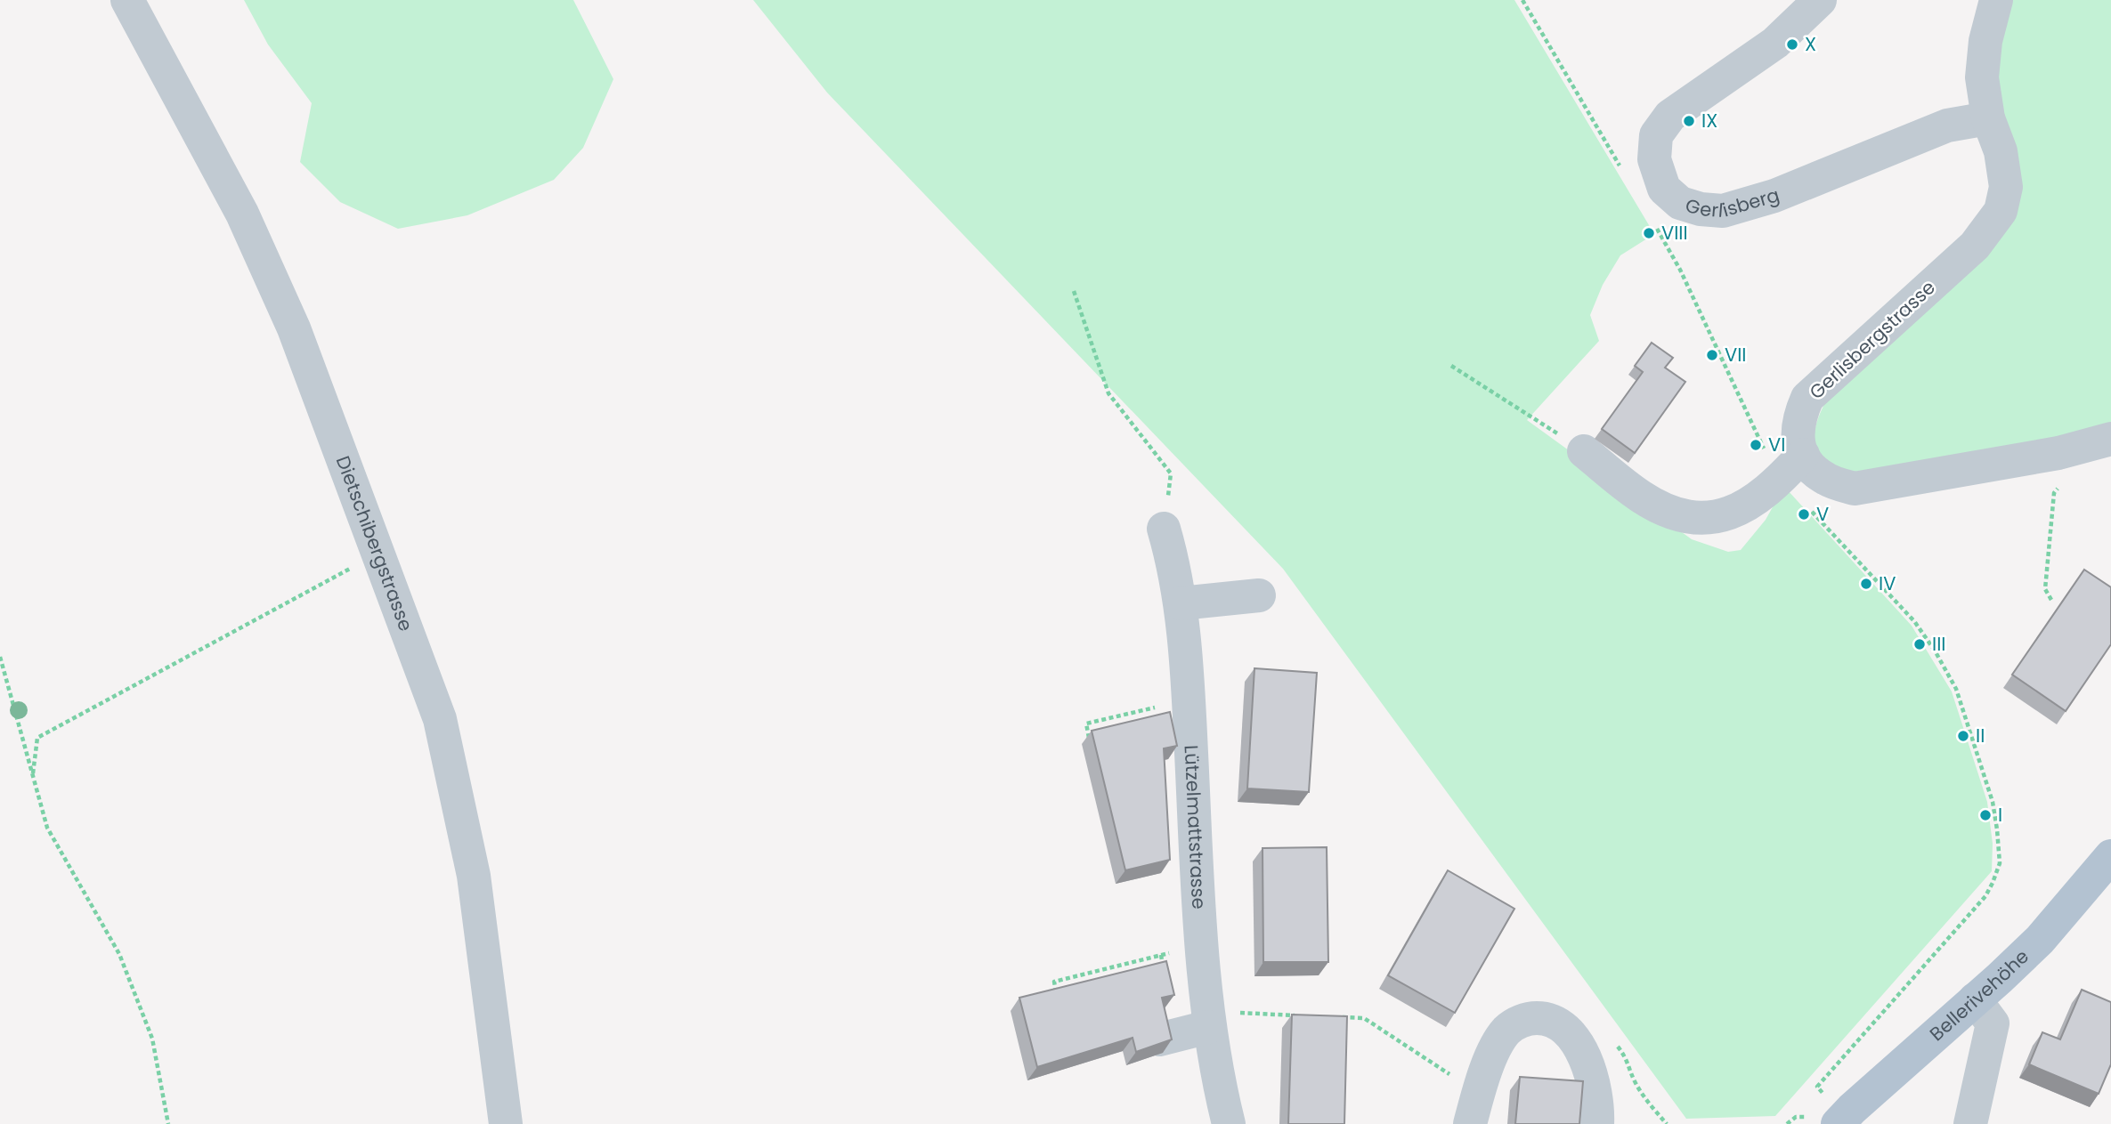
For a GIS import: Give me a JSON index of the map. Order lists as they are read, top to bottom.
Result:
{
  "streets": {
    "main road": ["Bellerivehöhe"],
    "street": [
      "Gerlisberg",
      "Gerlisbergstrasse",
      "Dietschibergstrasse",
      "Lützelmattstrasse"
    ]
  },
  "crossings": [
    ["Gerlisberg", "Gerlisbergstrasse"]
  ],
  "places": [
    "X",
    "IX",
    "VIII",
    "VII",
    "VI",
    "V",
    "IV",
    "III",
    "II",
    "I"
  ]
}
